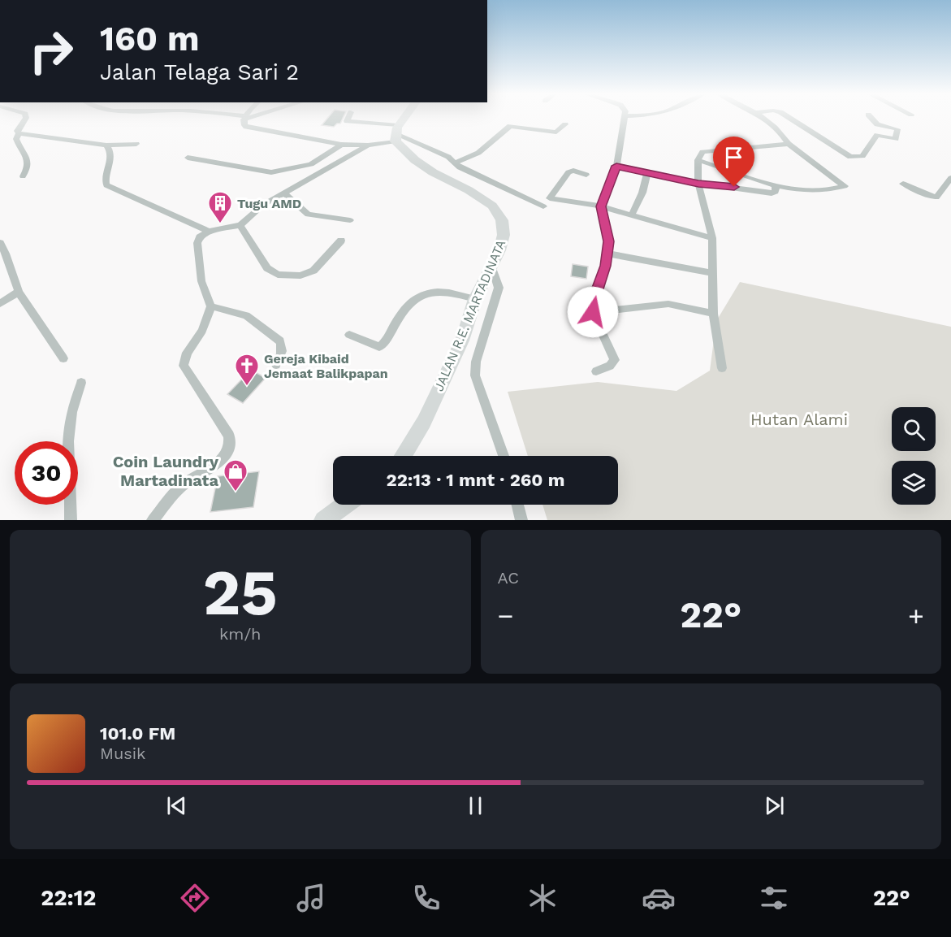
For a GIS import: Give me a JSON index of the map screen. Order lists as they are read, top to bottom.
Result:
{
  "streets": {
    "street": ["JALAN R.E. MARTADINATA"]
  },
  "parks": ["Hutan Alami"],
  "places": {
    "building": ["Tugu AMD"],
    "church": ["Gereja Kibaid Jemaat Balikpapan"],
    "shop": ["Coin Laundry Martadinata"]
  },
  "page": {
    "turn": ["160 m", "Jalan Telaga Sari 2"],
    "limit": "30",
    "trip": "22:13 · 1 mnt · 260 m",
    "tile": [
      ["25", "km/h"],
      "AC"
    ],
    "heat": ["−", "22°", "+"],
    "song": ["101.0 FM", "Musik"],
    "tabs": ["22:12", "22°"]
  }
}
